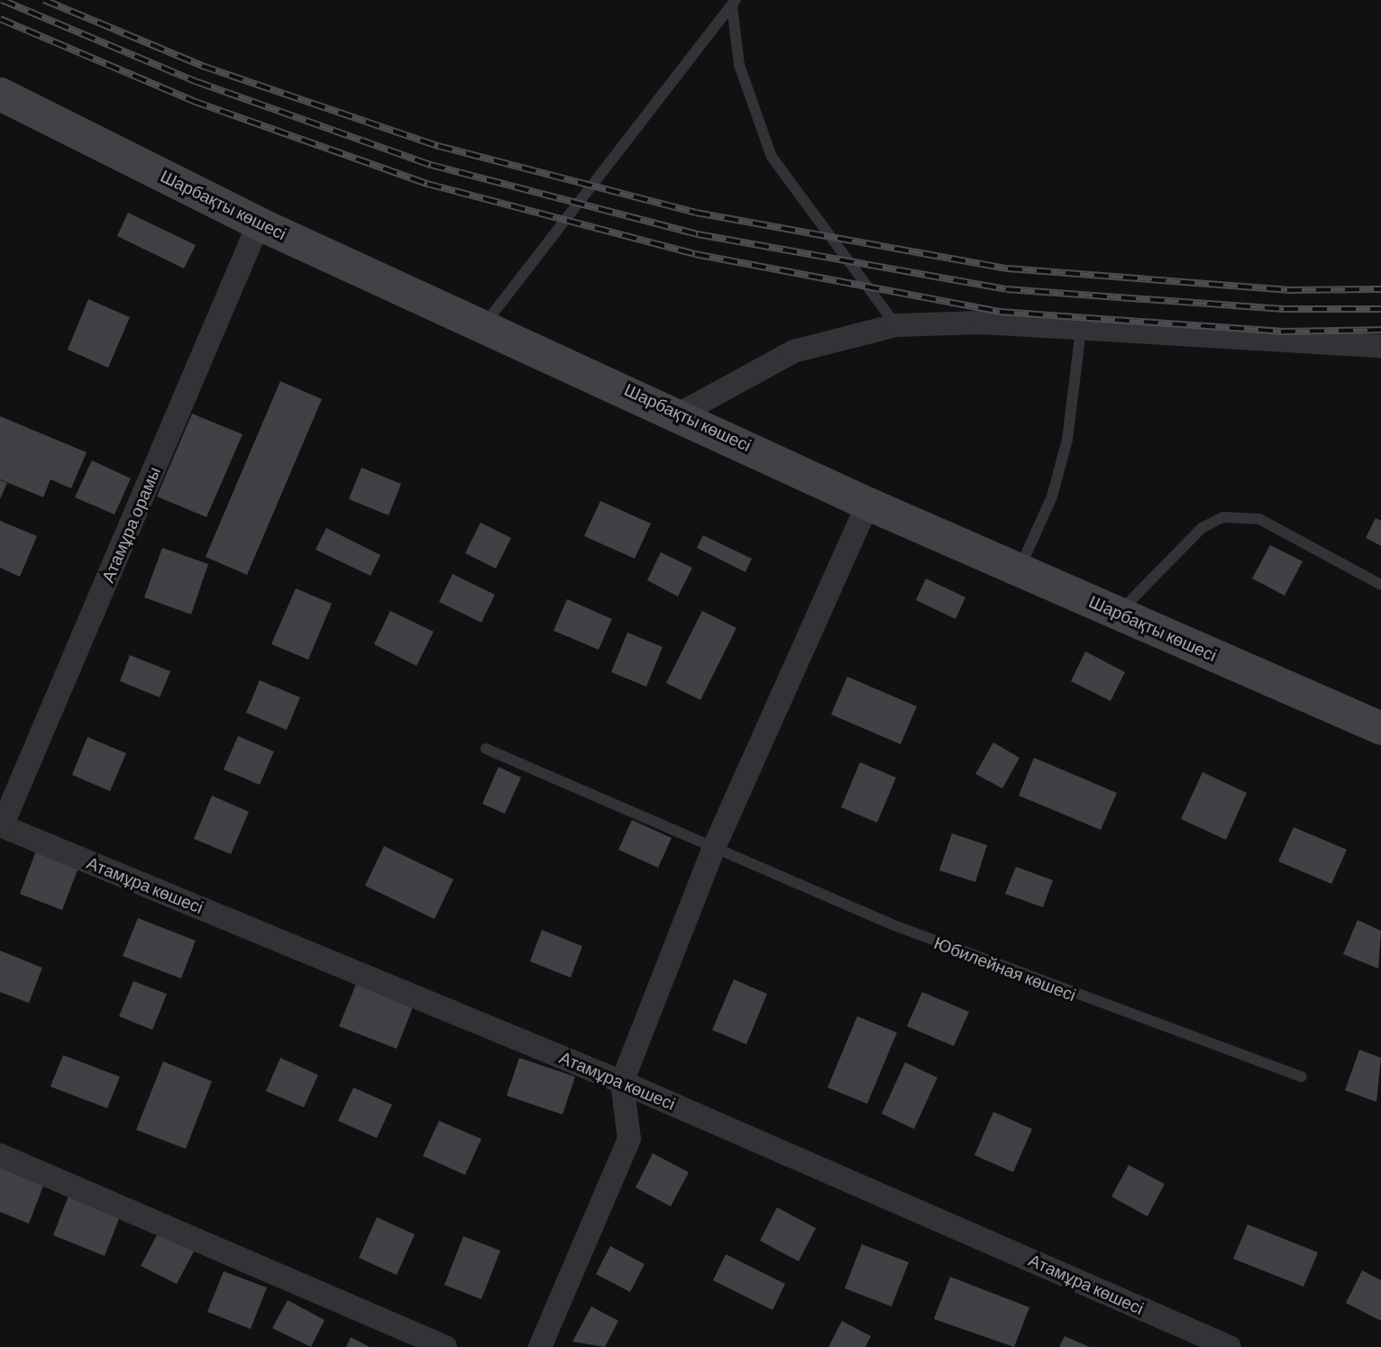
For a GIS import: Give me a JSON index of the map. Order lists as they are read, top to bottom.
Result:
{
  "streets": {
    "street": ["Шарбақты көшесі", "Атамұра орамы", "Атамұра көшесі"],
    "lane": ["Юбилейная көшесі"]
  },
  "crossings": [
    ["Шарбақты көшесі", "Атамұра орамы"],
    ["Атамұра орамы", "Атамұра көшесі"]
  ]
}
